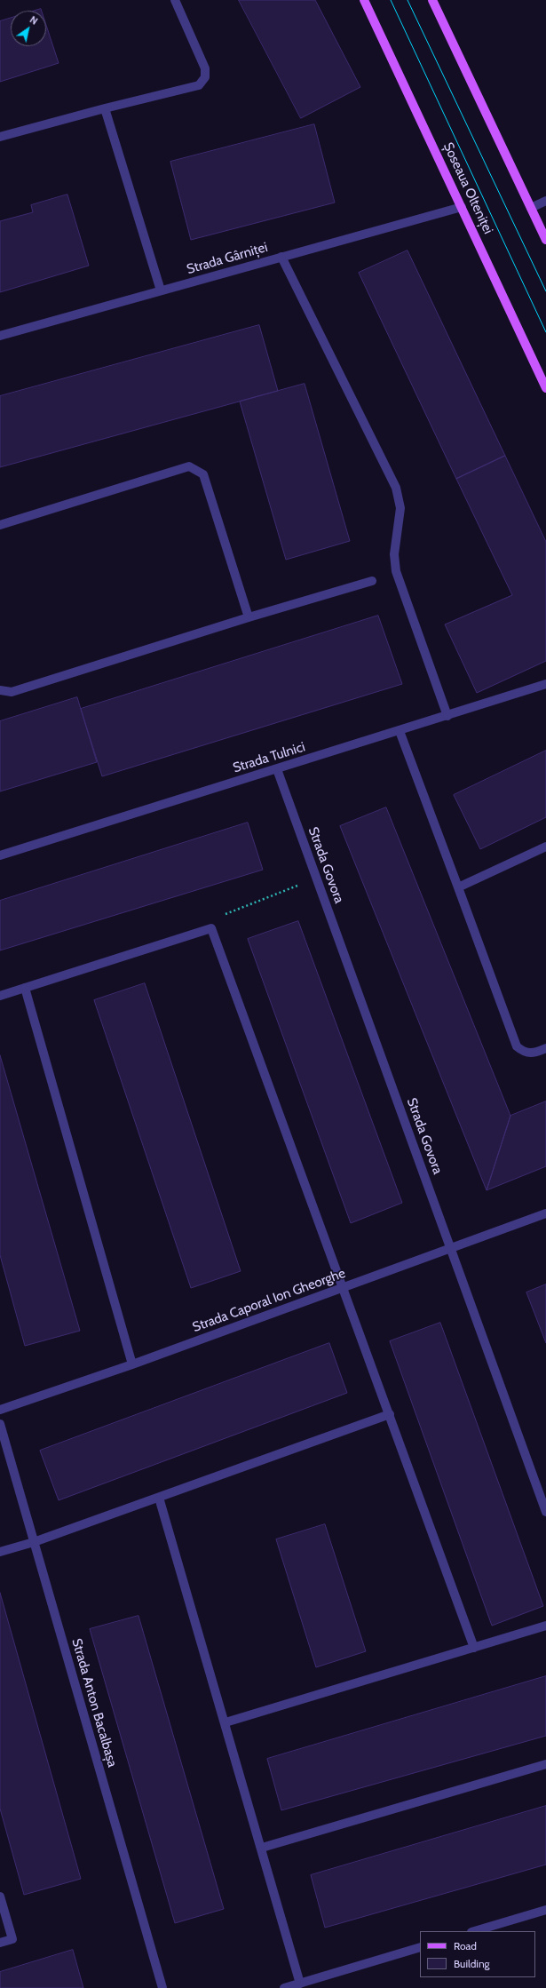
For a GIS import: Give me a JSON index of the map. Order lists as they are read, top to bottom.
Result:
{
  "streets": {
    "main road": ["Șoseaua Olteniței"],
    "street": [
      "Strada Gârniței",
      "Strada Tulnici",
      "Strada Govora",
      "Strada Caporal Ion Gheorghe",
      "Strada Anton Bacalbașa"
    ]
  },
  "crossings": [
    ["Șoseaua Olteniței", "Strada Gârniței"],
    ["Strada Tulnici", "Strada Govora"],
    ["Strada Govora", "Strada Caporal Ion Gheorghe"]
  ],
  "legend": ["Road", "Building"],
  "north": "top right"
}
